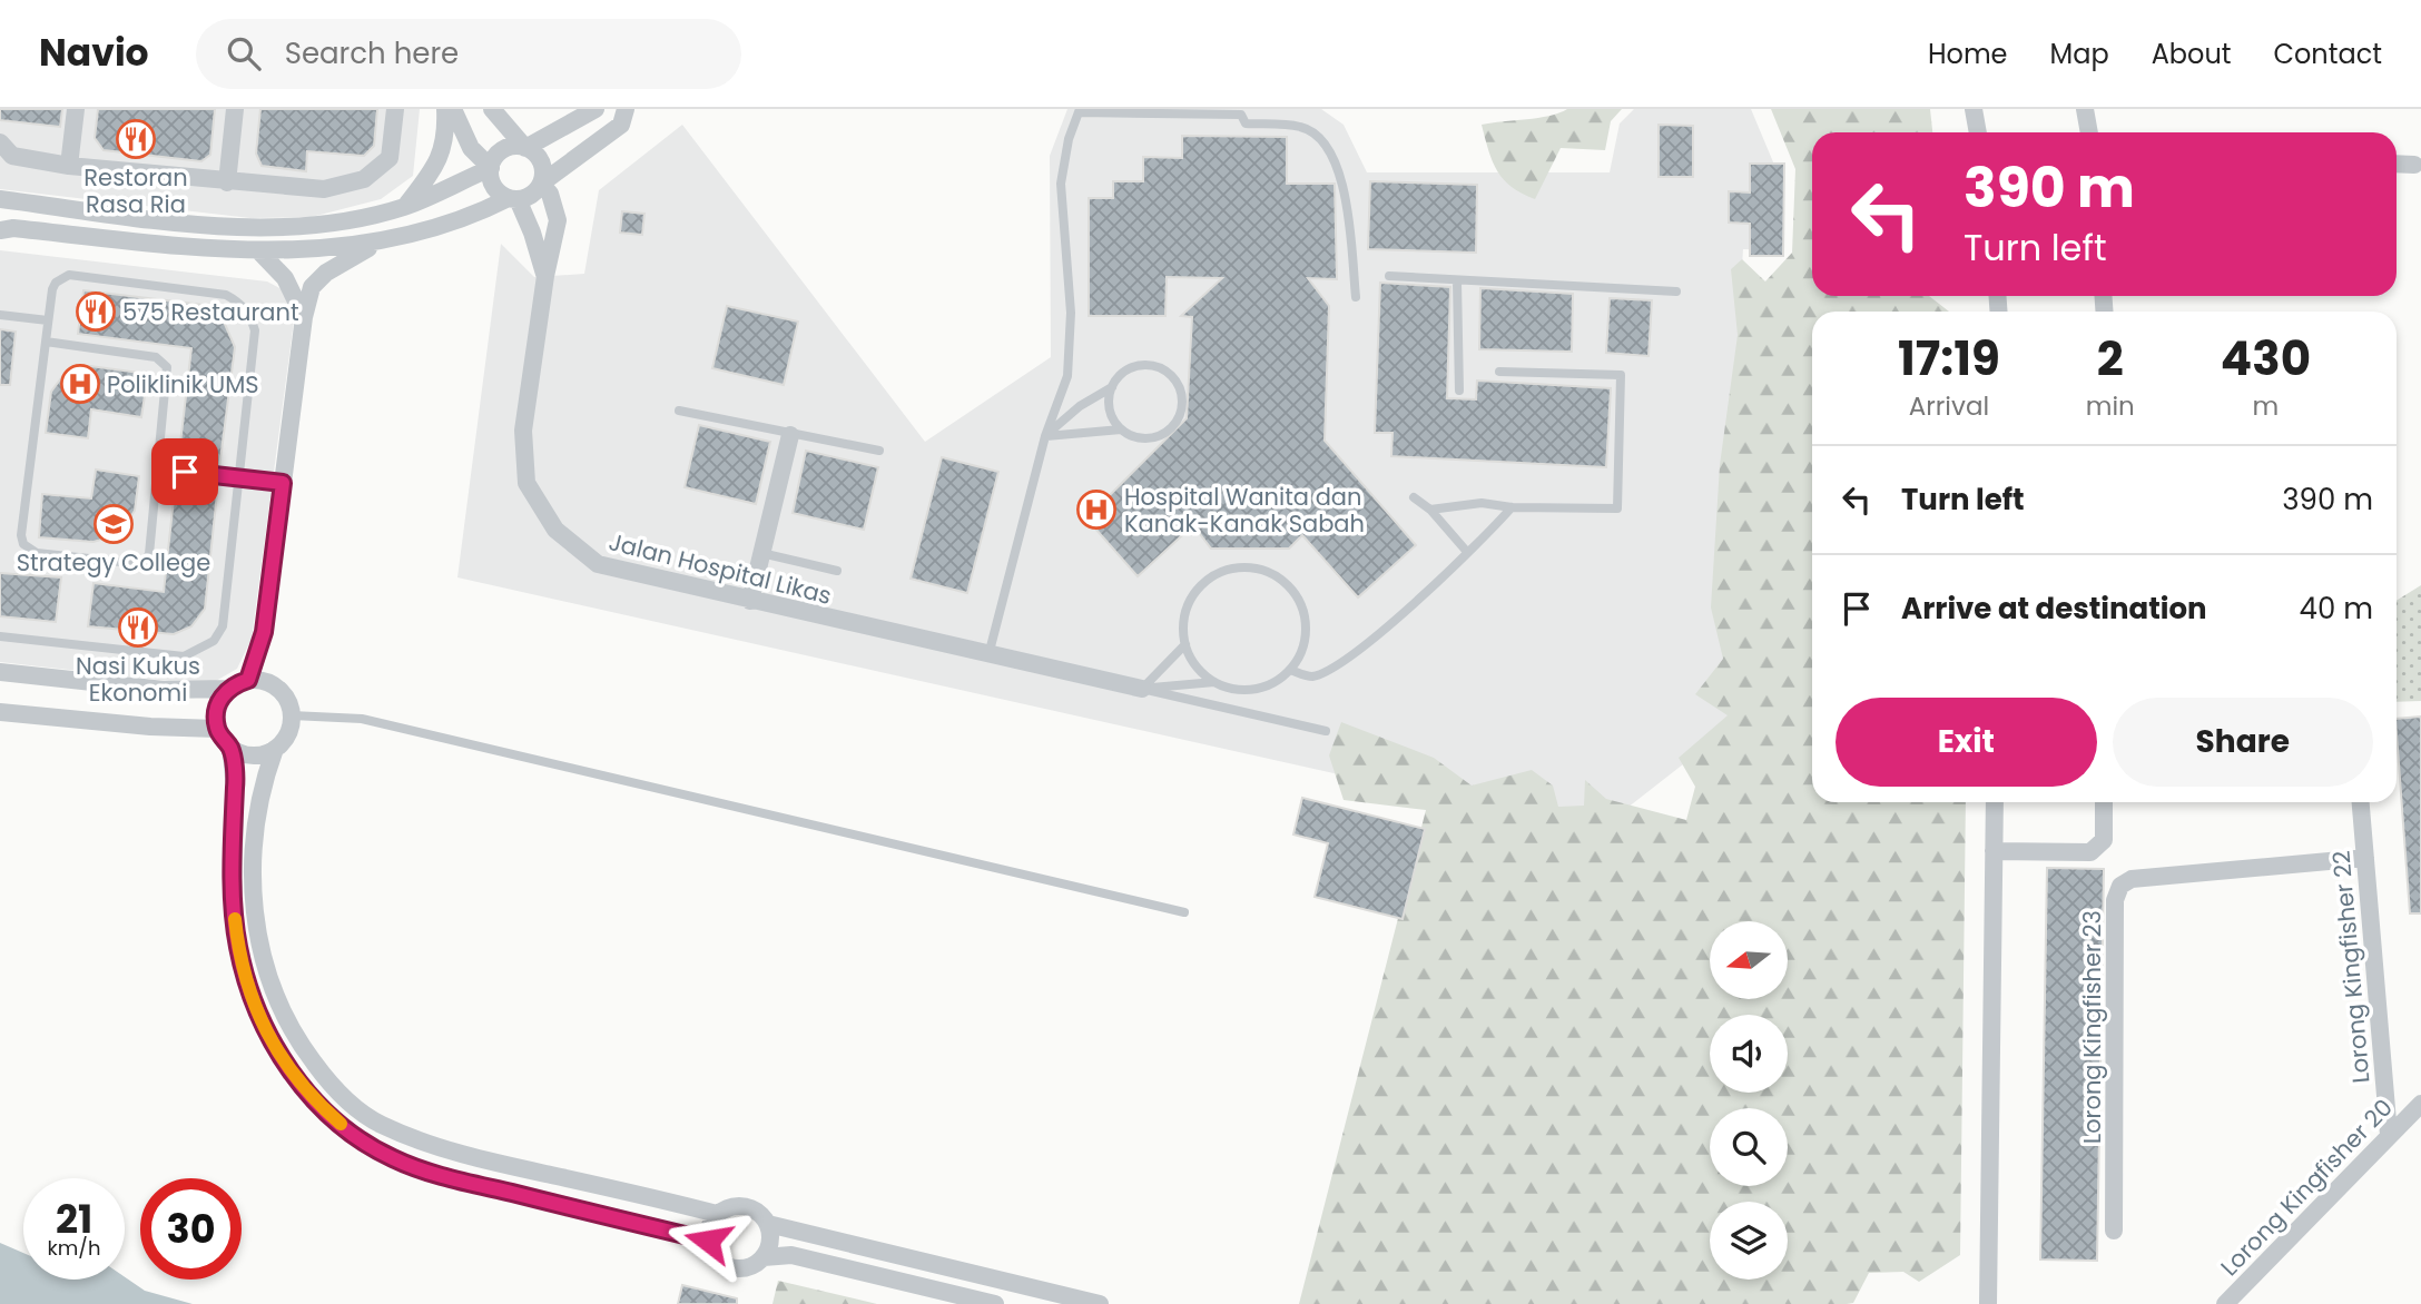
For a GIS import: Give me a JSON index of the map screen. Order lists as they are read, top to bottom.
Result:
{
  "streets": {
    "street": [
      "Jalan Hospital Likas",
      "Lorong Kingfisher 22",
      "Lorong Kingfisher 23",
      "Lorong Kingfisher 20"
    ]
  },
  "crossings": [
    ["Lorong Kingfisher 22", "Lorong Kingfisher 23"],
    ["Lorong Kingfisher 22", "Lorong Kingfisher 20"]
  ],
  "places": {
    "restaurant": ["Restoran Rasa Ria", "575 Restaurant", "Nasi Kukus Ekonomi"],
    "hospital": ["Poliklinik UMS", "Hospital Wanita dan Kanak-Kanak Sabah"],
    "school or university": ["Strategy College"]
  },
  "north": "left",
  "page": {
    "header": "Navio",
    "search": "Search here",
    "nav": [
      "Home",
      "Map",
      "About",
      "Contact"
    ],
    "turn": ["390 m", "Turn left"],
    "eta": [
      "17:19",
      "Arrival",
      "2",
      "min",
      "430",
      "m"
    ],
    "list": [
      {
        "name": "Turn left",
        "value": "390 m"
      },
      {
        "name": "Arrive at destination",
        "value": "40 m"
      }
    ],
    "buttons": ["Exit", "Share"],
    "speed": "21 km/h",
    "limit": "30"
  }
}
